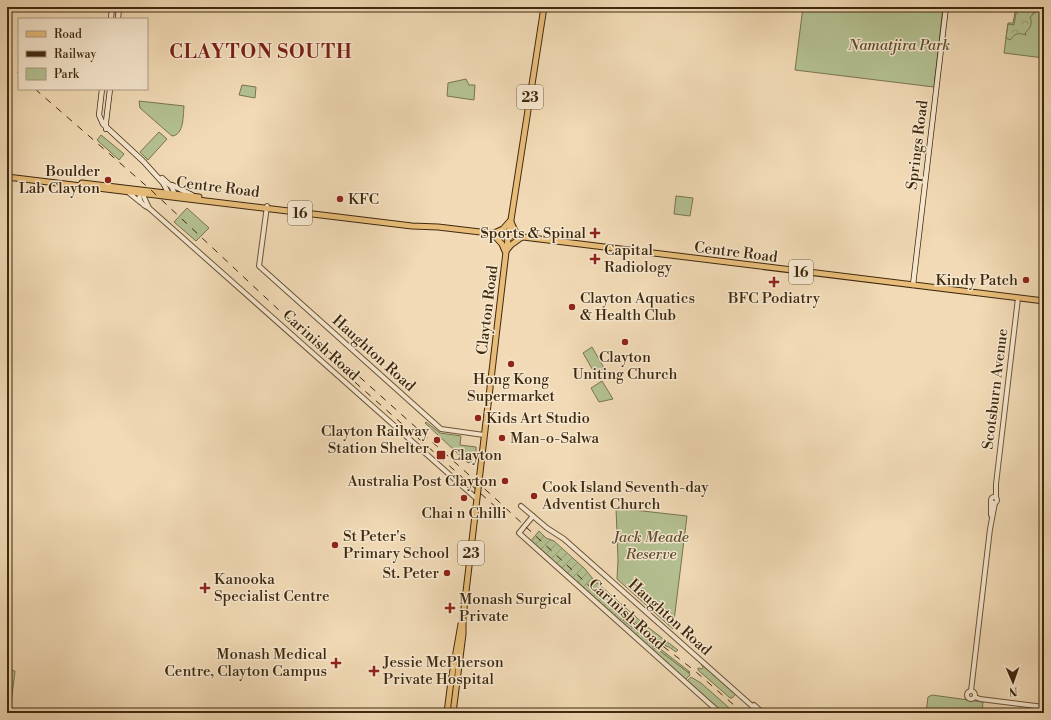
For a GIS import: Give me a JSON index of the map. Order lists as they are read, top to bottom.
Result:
{
  "streets": {
    "main road": [
      "23",
      "Springs Road",
      "Centre Road",
      "16",
      "Clayton Road"
    ],
    "street": ["Carinish Road", "Haughton Road", "Scotsburn Avenue"]
  },
  "crossings": [
    ["Springs Road", "Centre Road"],
    ["Centre Road", "Clayton Road"],
    ["Centre Road", "Carinish Road"],
    ["Centre Road", "Haughton Road"],
    ["Centre Road", "Scotsburn Avenue"],
    ["Clayton Road", "Carinish Road"],
    ["Clayton Road", "Haughton Road"],
    ["Carinish Road", "Haughton Road"]
  ],
  "districts": ["CLAYTON SOUTH"],
  "parks": ["Namatjira Park", "Jack Meade Reserve"],
  "places": {
    "other": [
      "Boulder Lab Clayton",
      "KFC",
      "Kindy Patch",
      "Clayton Aquatics & Health Club",
      "Clayton Uniting Church",
      "Hong Kong Supermarket",
      "Kids Art Studio",
      "Man-o-Salwa",
      "Clayton Railway Station Shelter",
      "Australia Post Clayton",
      "Cook Island Seventh-day Adventist Church",
      "Chai n Chilli",
      "St Peter's Primary School",
      "St. Peter"
    ],
    "health": [
      "Sports & Spinal",
      "Capital Radiology",
      "BFC Podiatry",
      "Kanooka Specialist Centre",
      "Monash Surgical Private",
      "Monash Medical Centre, Clayton Campus",
      "Jessie McPherson Private Hospital"
    ],
    "transit": ["Clayton"]
  },
  "legend": ["Road", "Railway", "Park"],
  "north": "bottom"
}
